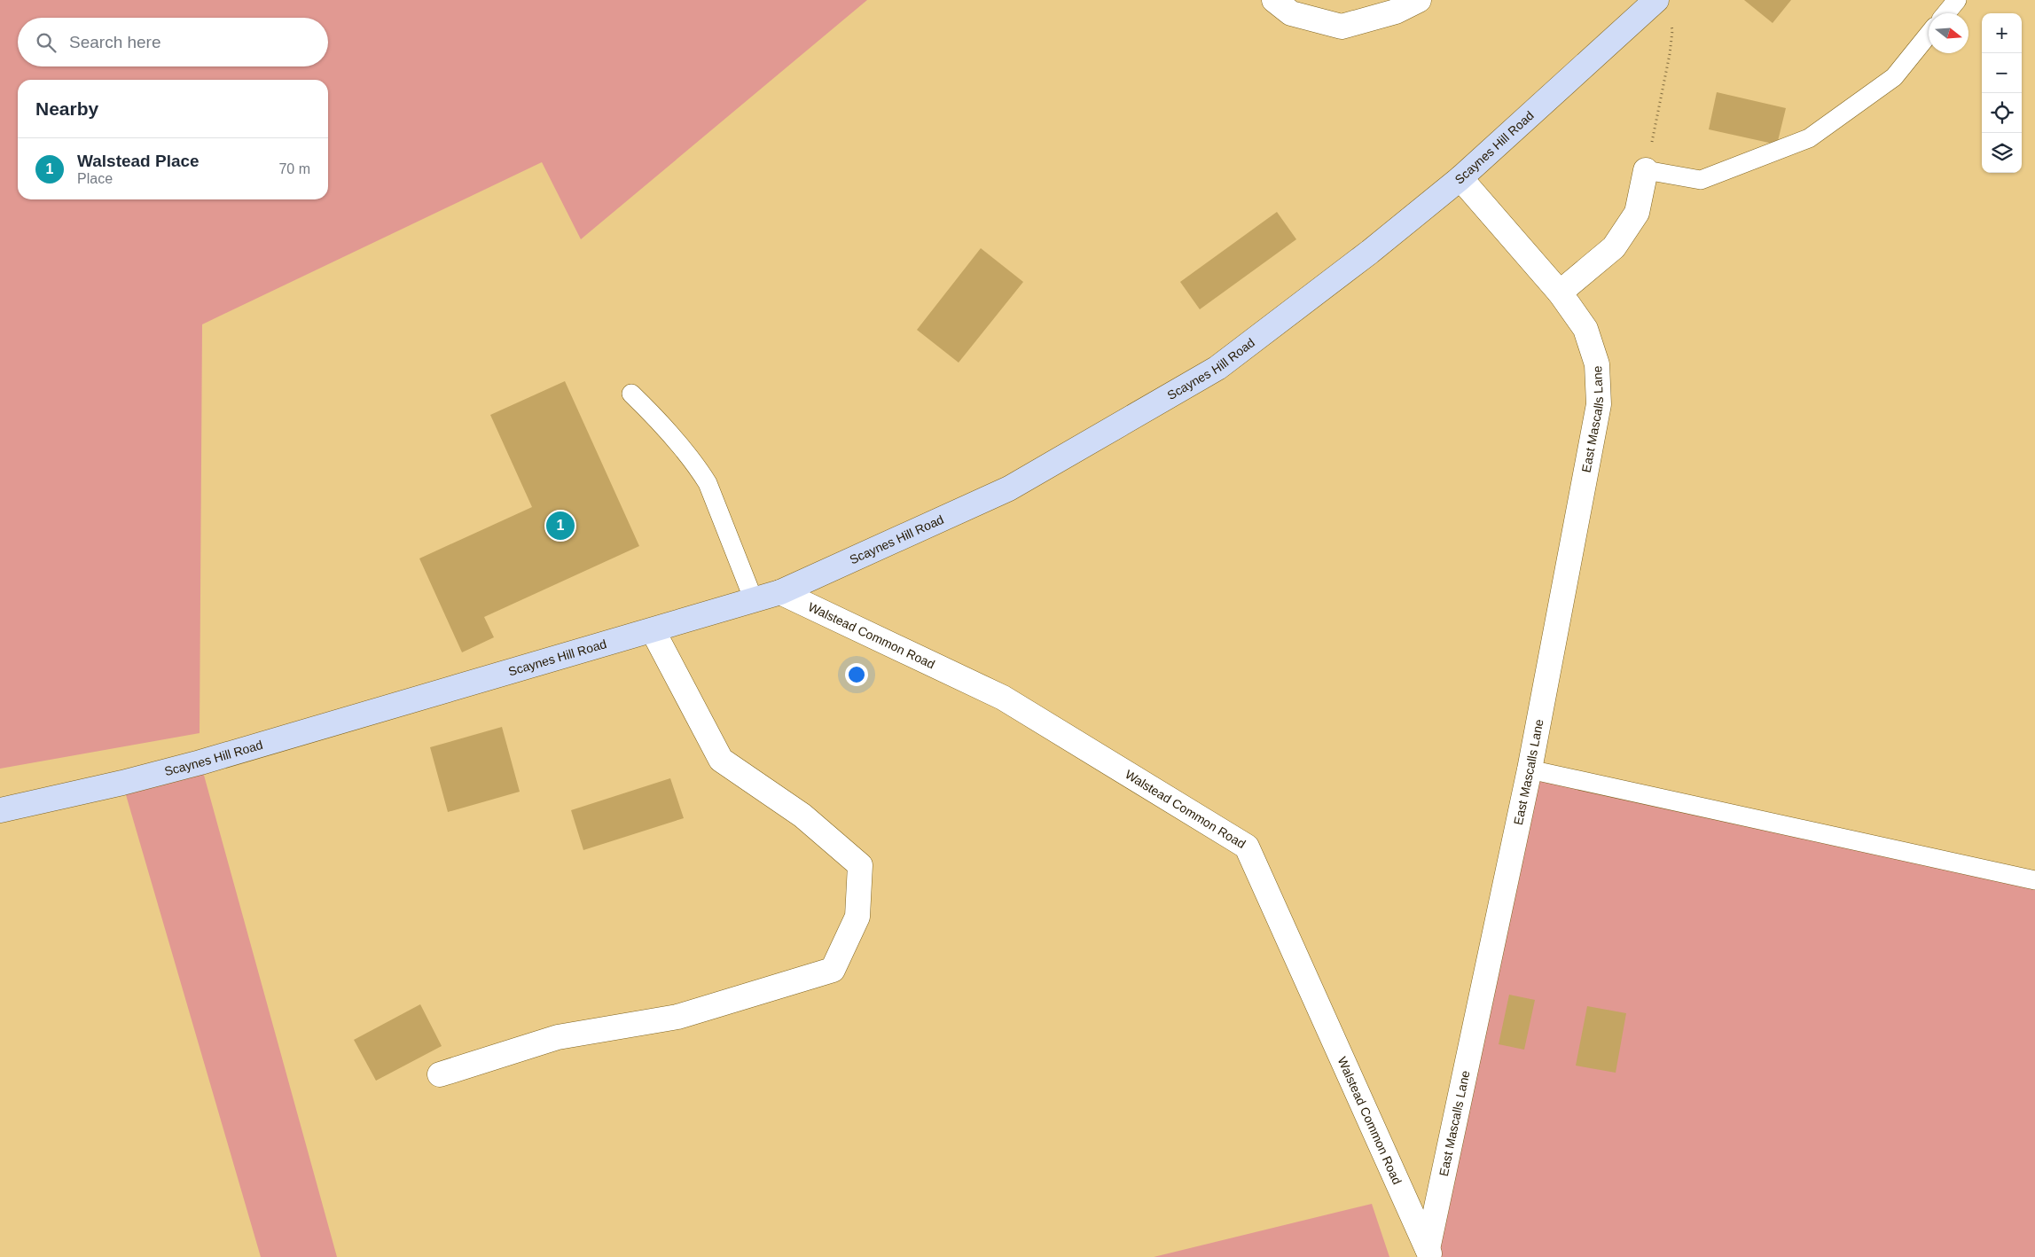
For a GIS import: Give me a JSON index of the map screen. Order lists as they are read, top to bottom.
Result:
{
  "streets": {
    "main road": ["Scaynes Hill Road"],
    "street": ["East Mascalls Lane", "Walstead Common Road"]
  },
  "crossings": [
    ["Scaynes Hill Road", "East Mascalls Lane"],
    ["Scaynes Hill Road", "Walstead Common Road"],
    ["East Mascalls Lane", "Walstead Common Road"]
  ],
  "north": "right",
  "page": {
    "map_buttons": ["+", "−"],
    "search": "Search here",
    "heading": "Nearby",
    "list": [
      {
        "mark": "1",
        "name": "Walstead Place",
        "note": "Place",
        "value": "70 m"
      }
    ],
    "pins": "1"
  }
}
